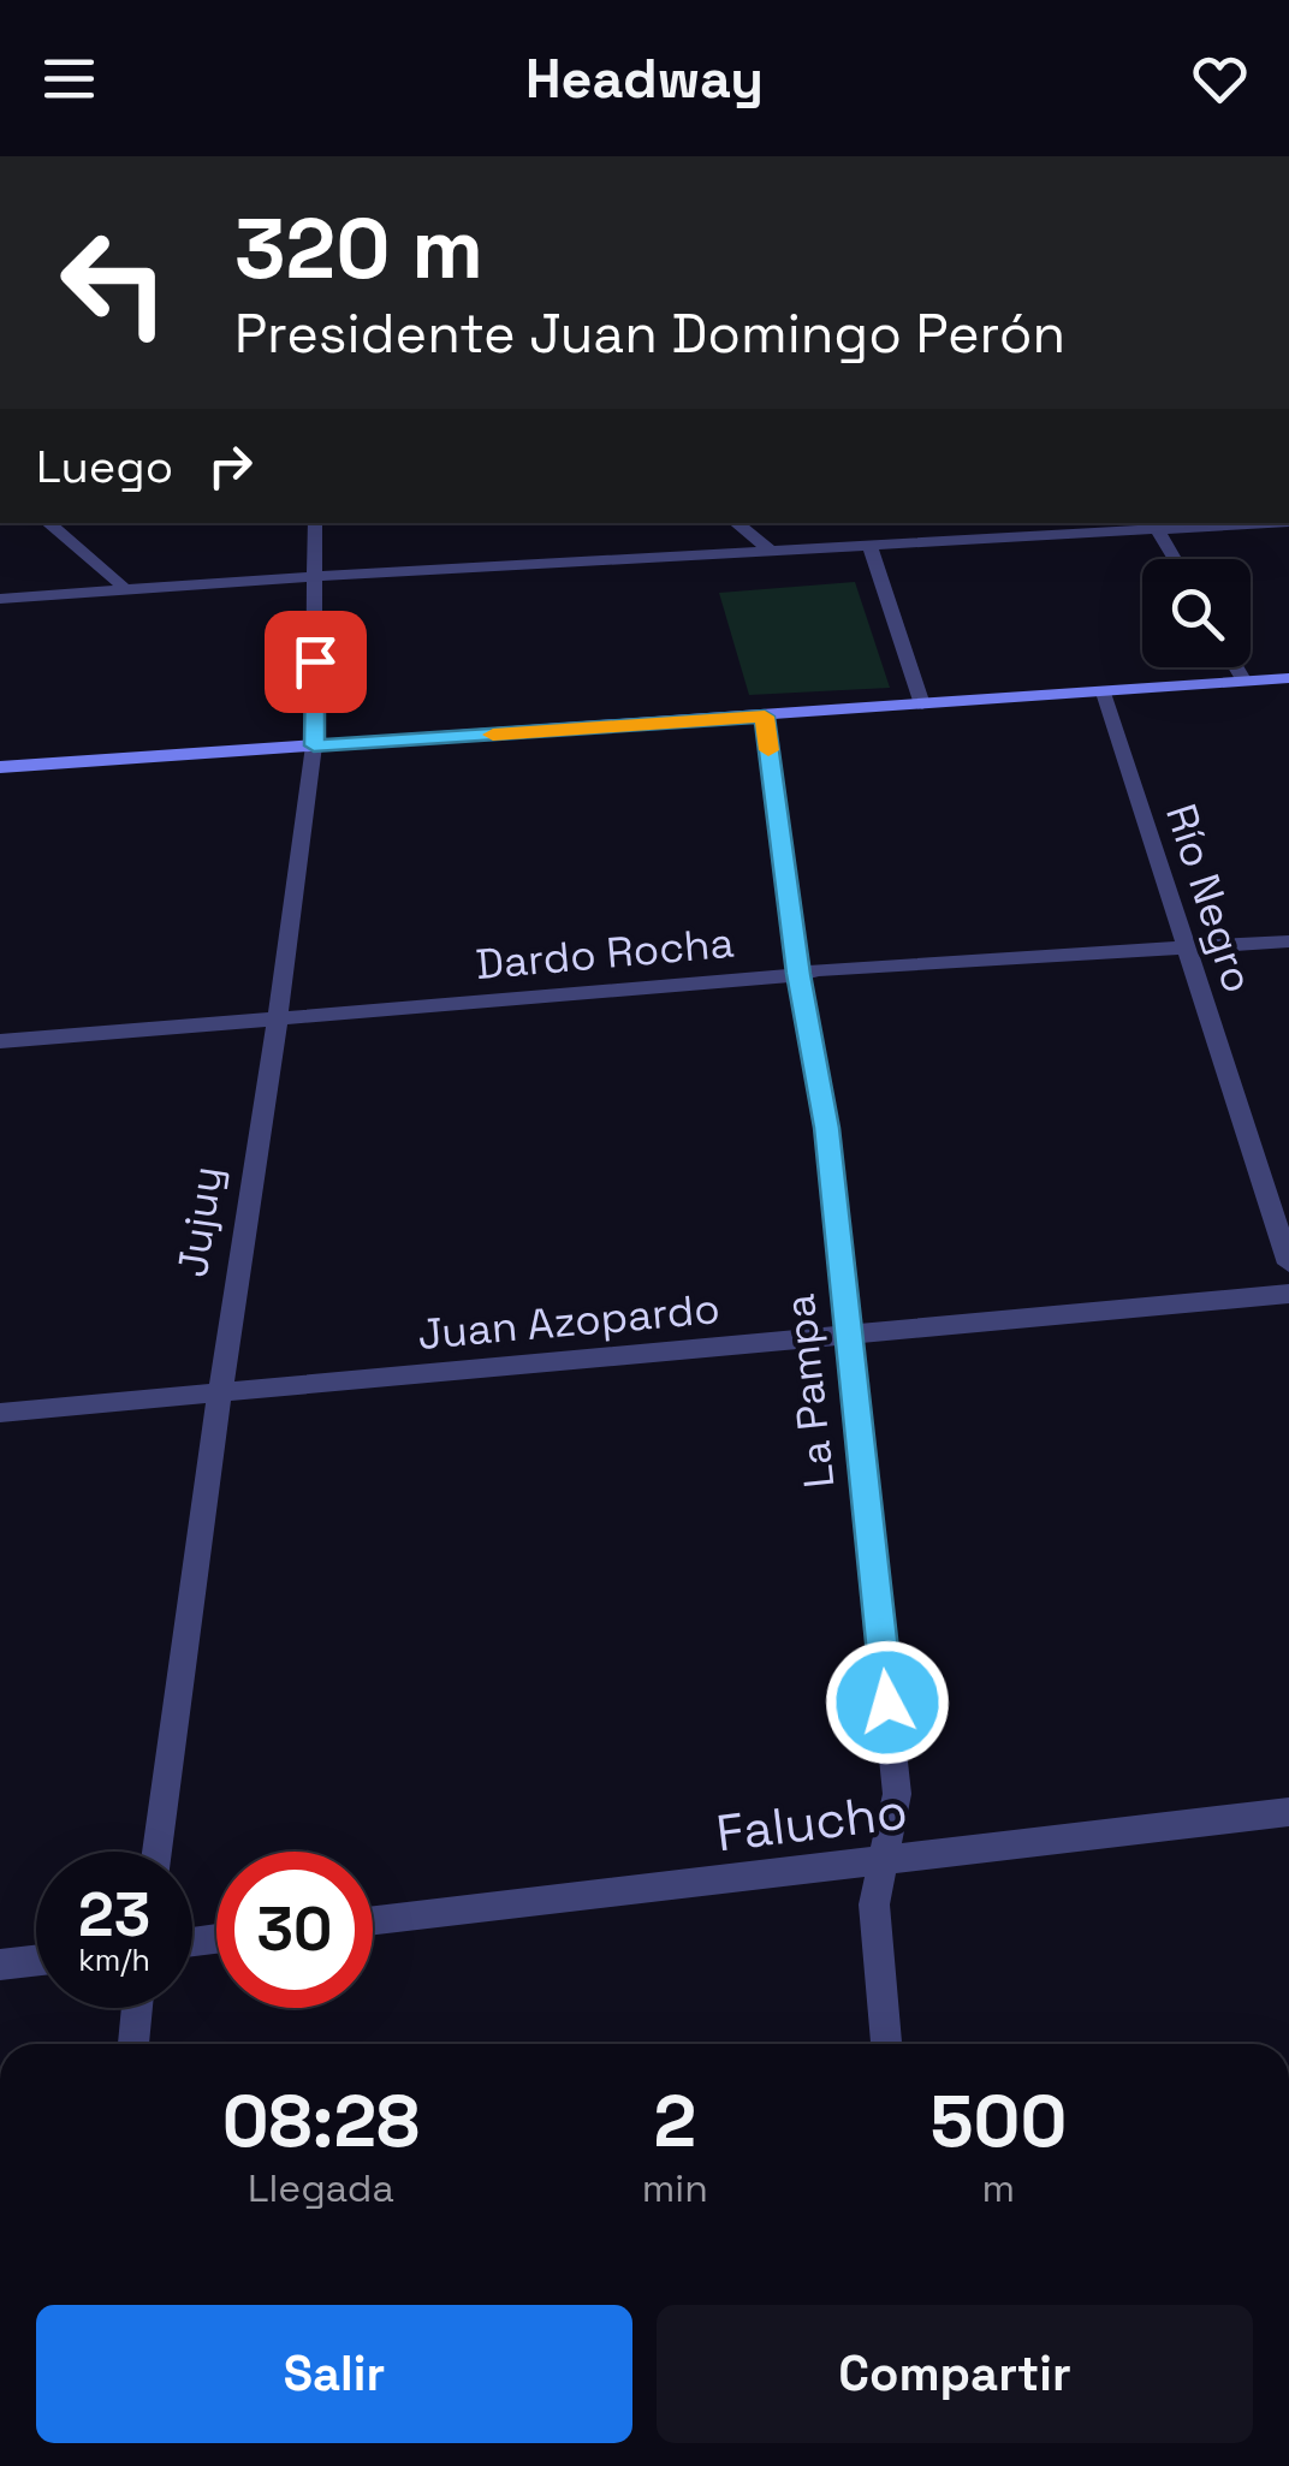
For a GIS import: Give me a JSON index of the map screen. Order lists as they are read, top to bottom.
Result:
{
  "streets": {
    "street": [
      "Río Negro",
      "Dardo Rocha",
      "Jujuy",
      "Juan Azopardo",
      "La Pampa",
      "Falucho"
    ]
  },
  "crossings": [
    ["Río Negro", "Dardo Rocha"],
    ["Dardo Rocha", "Jujuy"],
    ["Dardo Rocha", "La Pampa"],
    ["Jujuy", "Juan Azopardo"],
    ["Juan Azopardo", "La Pampa"],
    ["La Pampa", "Falucho"]
  ],
  "page": {
    "header": "Headway",
    "turn": ["320 m", "Presidente Juan Domingo Perón"],
    "then": "Luego",
    "speed": "23 km/h",
    "limit": "30",
    "eta": [
      "08:28",
      "Llegada",
      "2",
      "min",
      "500",
      "m"
    ],
    "buttons": ["Salir", "Compartir"]
  }
}
